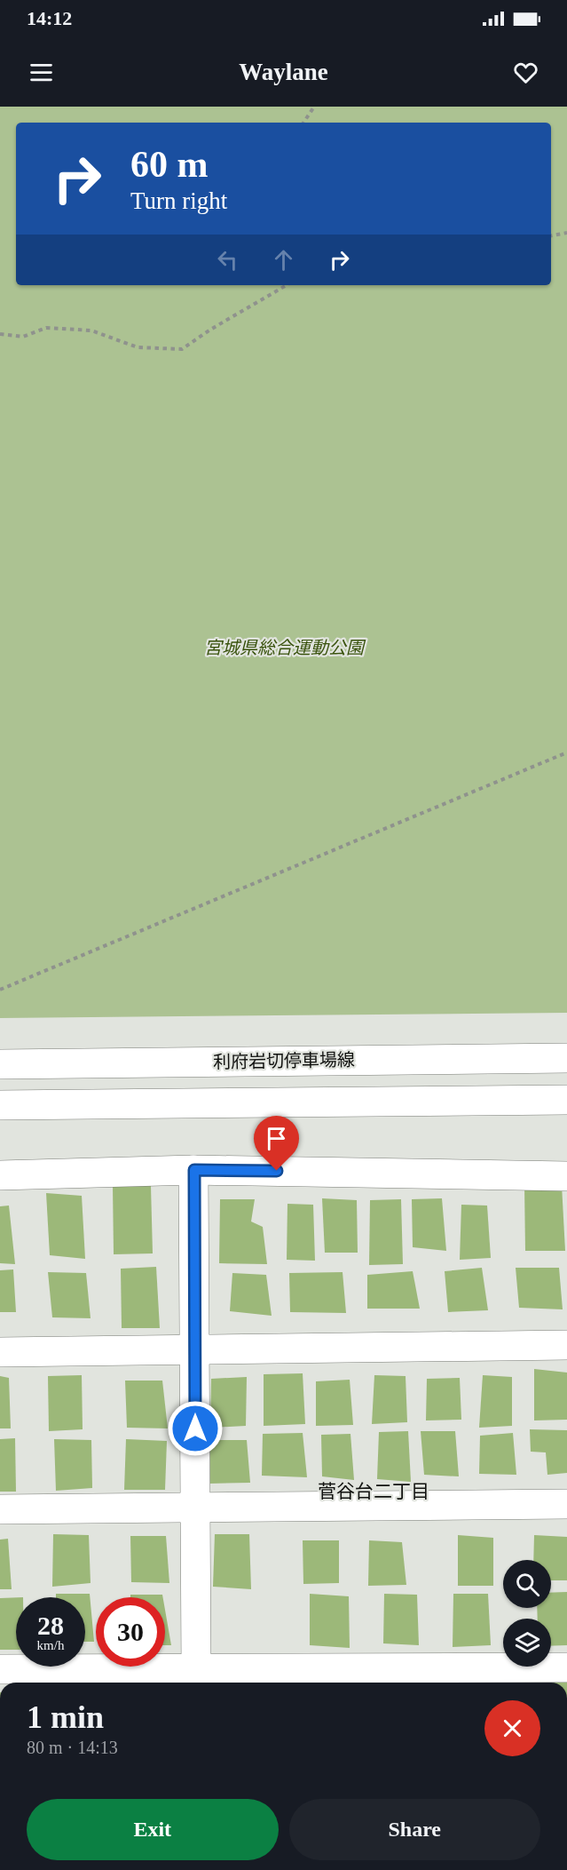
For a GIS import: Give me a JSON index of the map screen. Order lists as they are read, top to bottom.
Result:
{
  "streets": {
    "street": ["利府岩切停車場線"]
  },
  "districts": ["菅谷台二丁目"],
  "parks": ["宮城県総合運動公園"],
  "page": {
    "status": "14:12",
    "header": "Waylane",
    "turn": ["60 m", "Turn right"],
    "speed": "28 km/h",
    "limit": "30",
    "heading": ["1 min", "80 m · 14:13"],
    "buttons": ["Exit", "Share"]
  }
}
